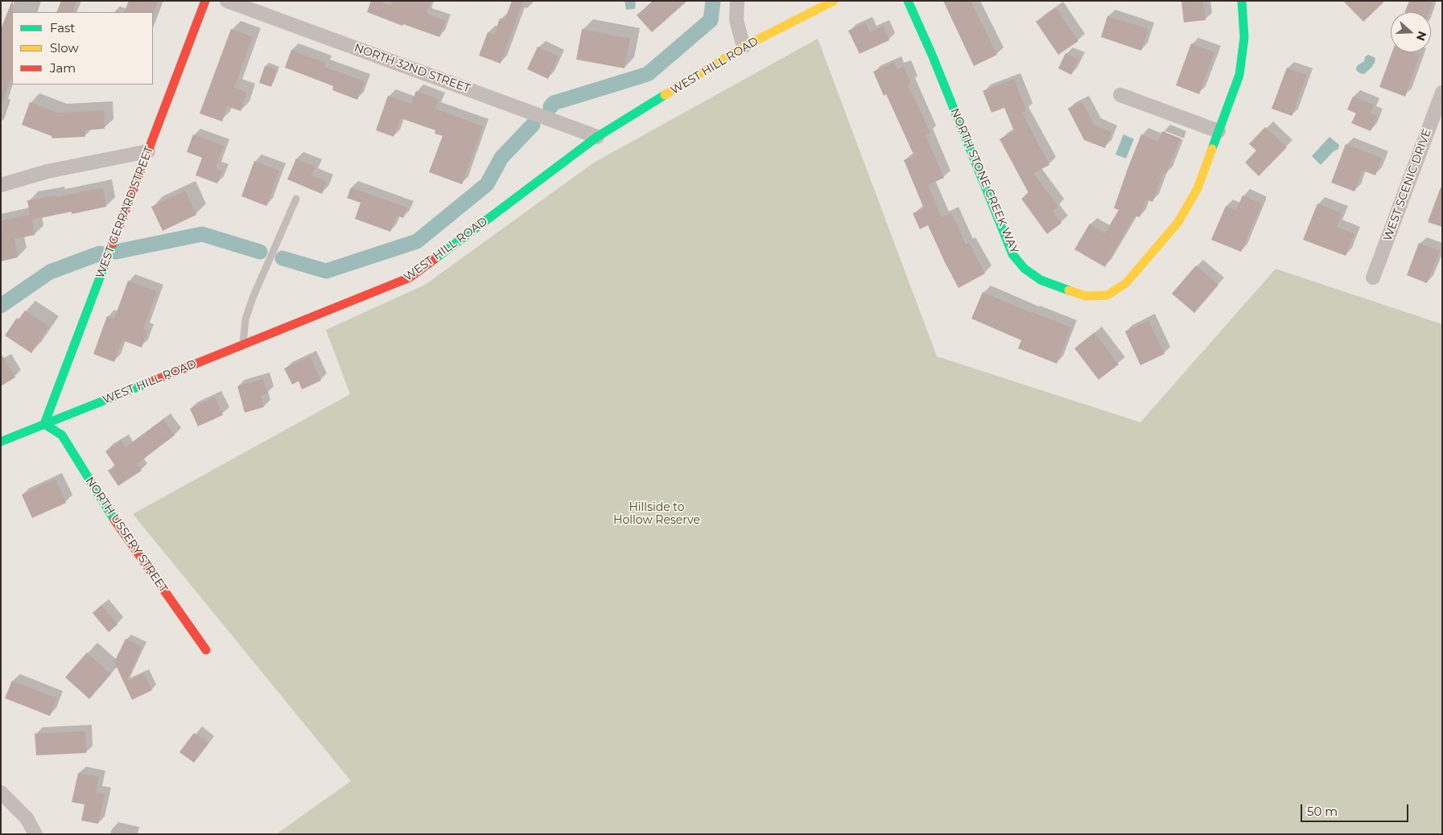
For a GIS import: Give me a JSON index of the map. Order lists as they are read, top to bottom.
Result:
{
  "streets": {
    "street": [
      "WEST HILL ROAD",
      "NORTH 32ND STREET",
      "NORTH STONE CREEK WAY",
      "WEST SCENIC DRIVE",
      "WEST GERRARD STREET",
      "NORTH USSERY STREET"
    ]
  },
  "crossings": [
    ["WEST HILL ROAD", "NORTH 32ND STREET"],
    ["WEST HILL ROAD", "WEST GERRARD STREET"],
    ["WEST HILL ROAD", "NORTH USSERY STREET"],
    ["WEST GERRARD STREET", "NORTH USSERY STREET"]
  ],
  "parks": ["Hillside to Hollow Reserve"],
  "legend": ["Fast", "Slow", "Jam"],
  "scale_bar": "50 m",
  "north": "right"
}
